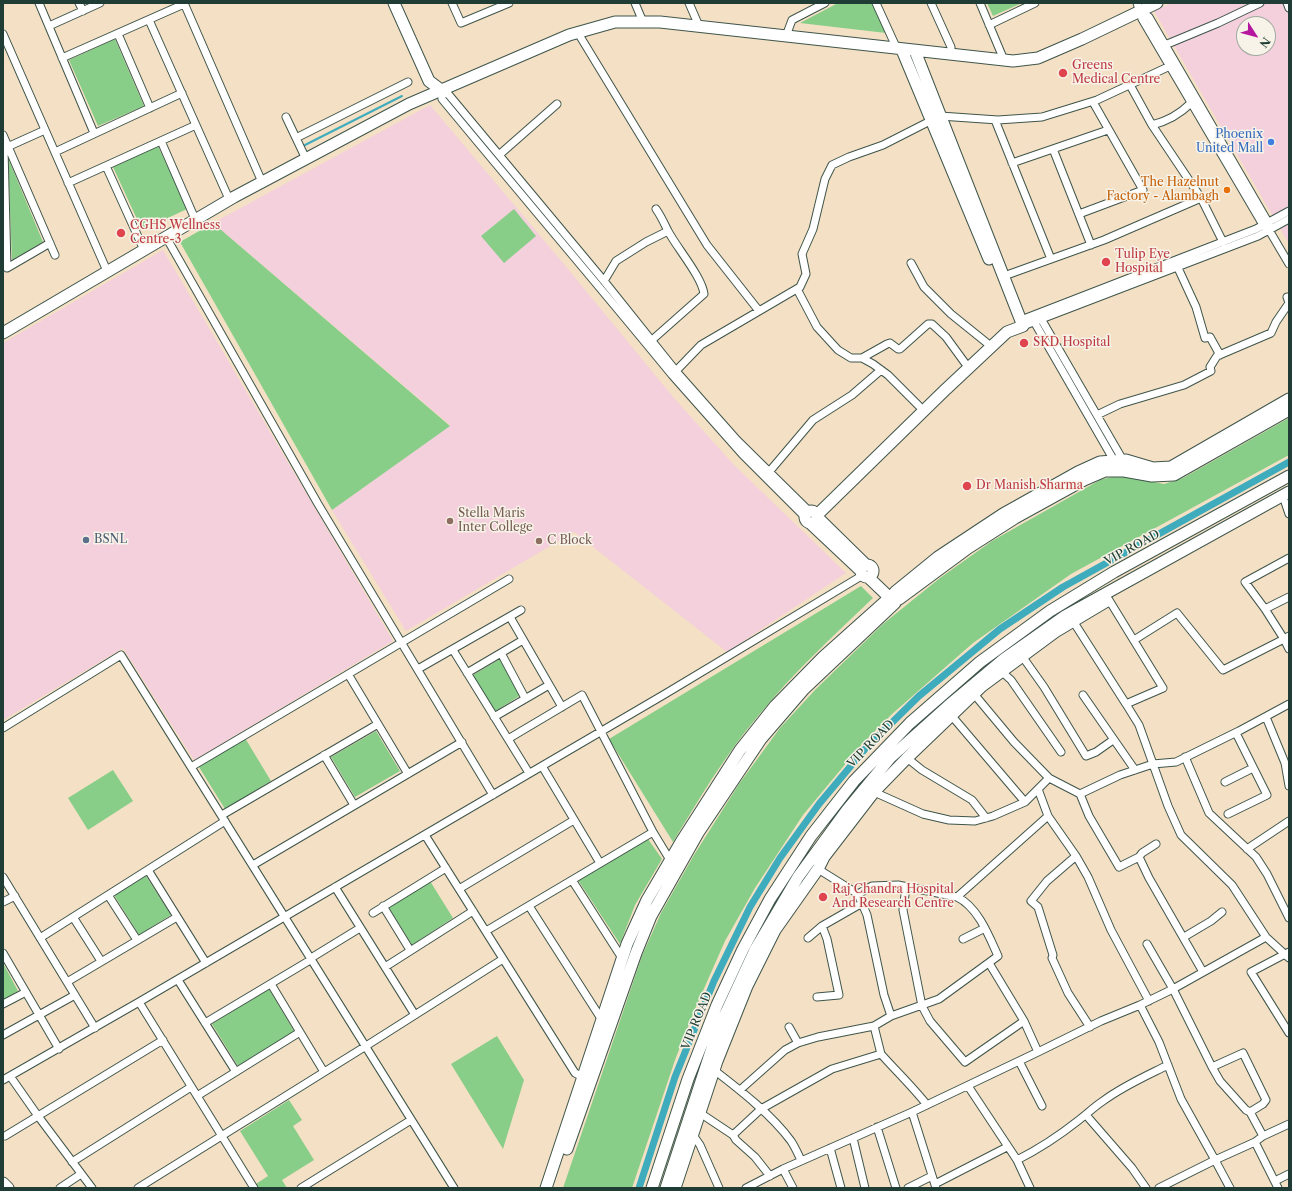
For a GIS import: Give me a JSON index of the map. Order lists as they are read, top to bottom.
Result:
{
  "streets": {
    "street": ["VIP ROAD"]
  },
  "places": [
    "Greens Medical Centre",
    "Phoenix United Mall",
    "The Hazelnut Factory - Alambagh",
    "CGHS Wellness Centre-3",
    "Tulip Eye Hospital",
    "SKD Hospital",
    "Dr Manish Sharma",
    "Stella Maris Inter College",
    "BSNL",
    "C Block",
    "Raj Chandra Hospital And Research Centre"
  ],
  "north": "bottom right"
}
